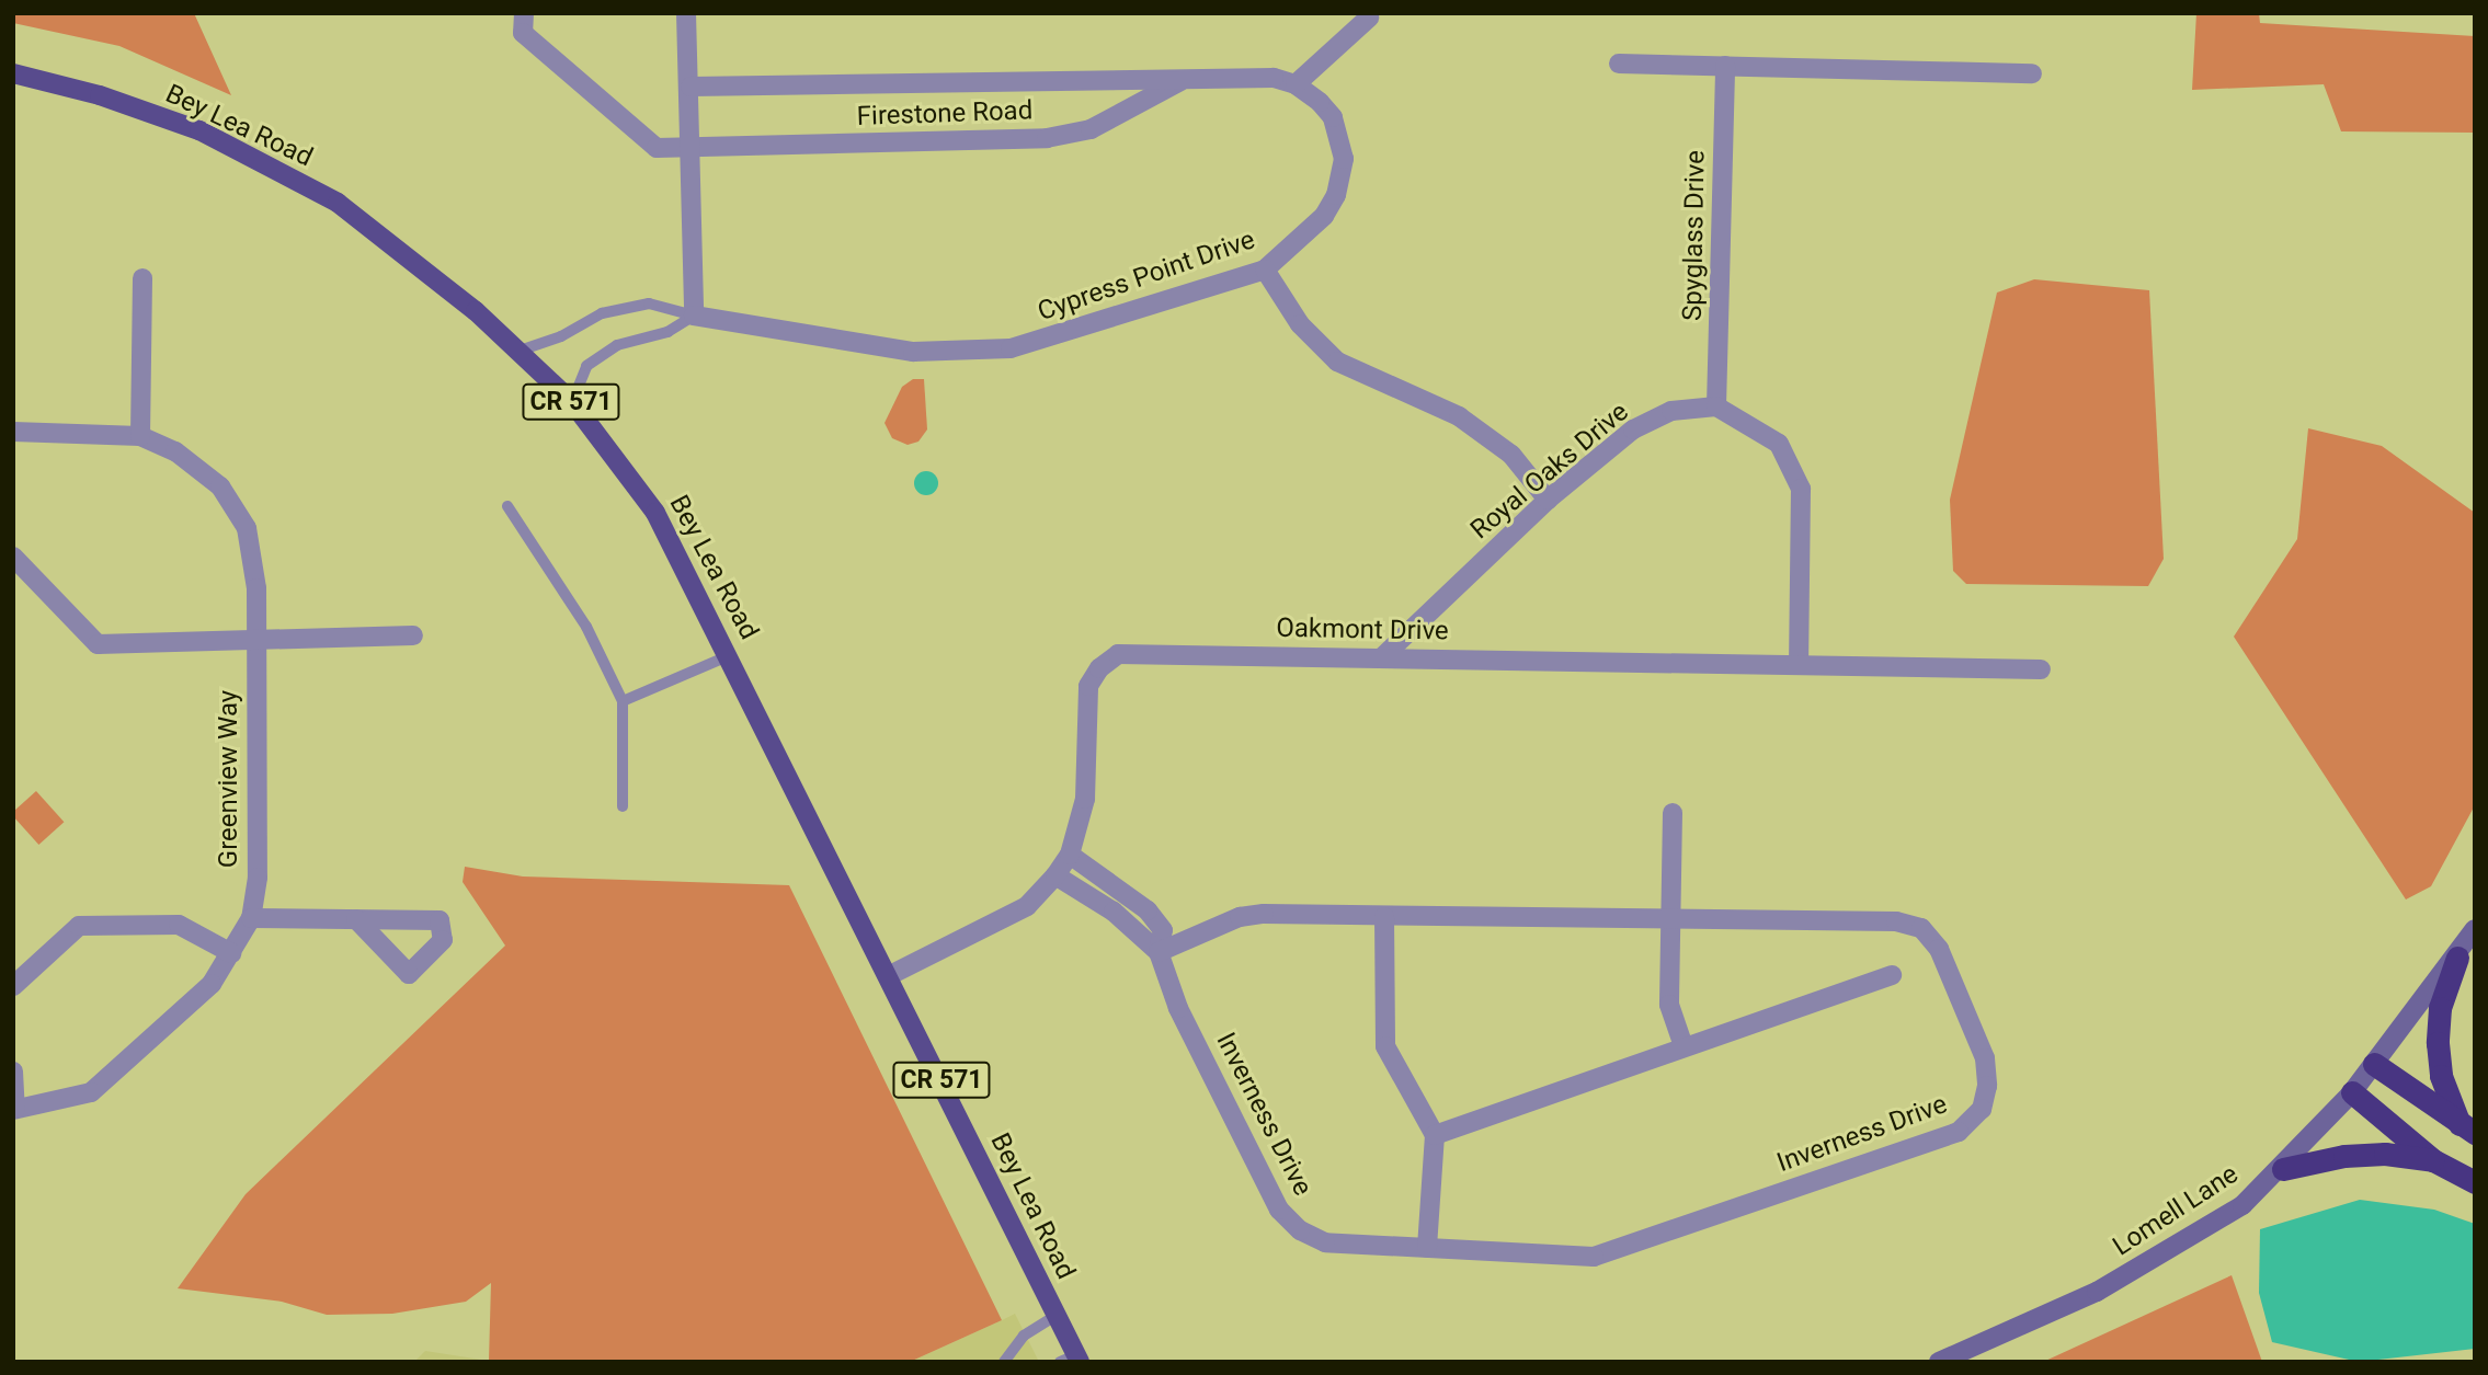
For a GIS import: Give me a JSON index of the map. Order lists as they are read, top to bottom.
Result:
{
  "streets": {
    "main road": ["Bey Lea Road", "CR 571"],
    "street": [
      "Firestone Road",
      "Spyglass Drive",
      "Cypress Point Drive",
      "Royal Oaks Drive",
      "Oakmont Drive",
      "Greenview Way",
      "Inverness Drive",
      "Lomell Lane"
    ]
  },
  "crossings": [
    ["Bey Lea Road", "Oakmont Drive"],
    ["Spyglass Drive", "Royal Oaks Drive"],
    ["Royal Oaks Drive", "Oakmont Drive"],
    ["Oakmont Drive", "Inverness Drive"]
  ]
}
